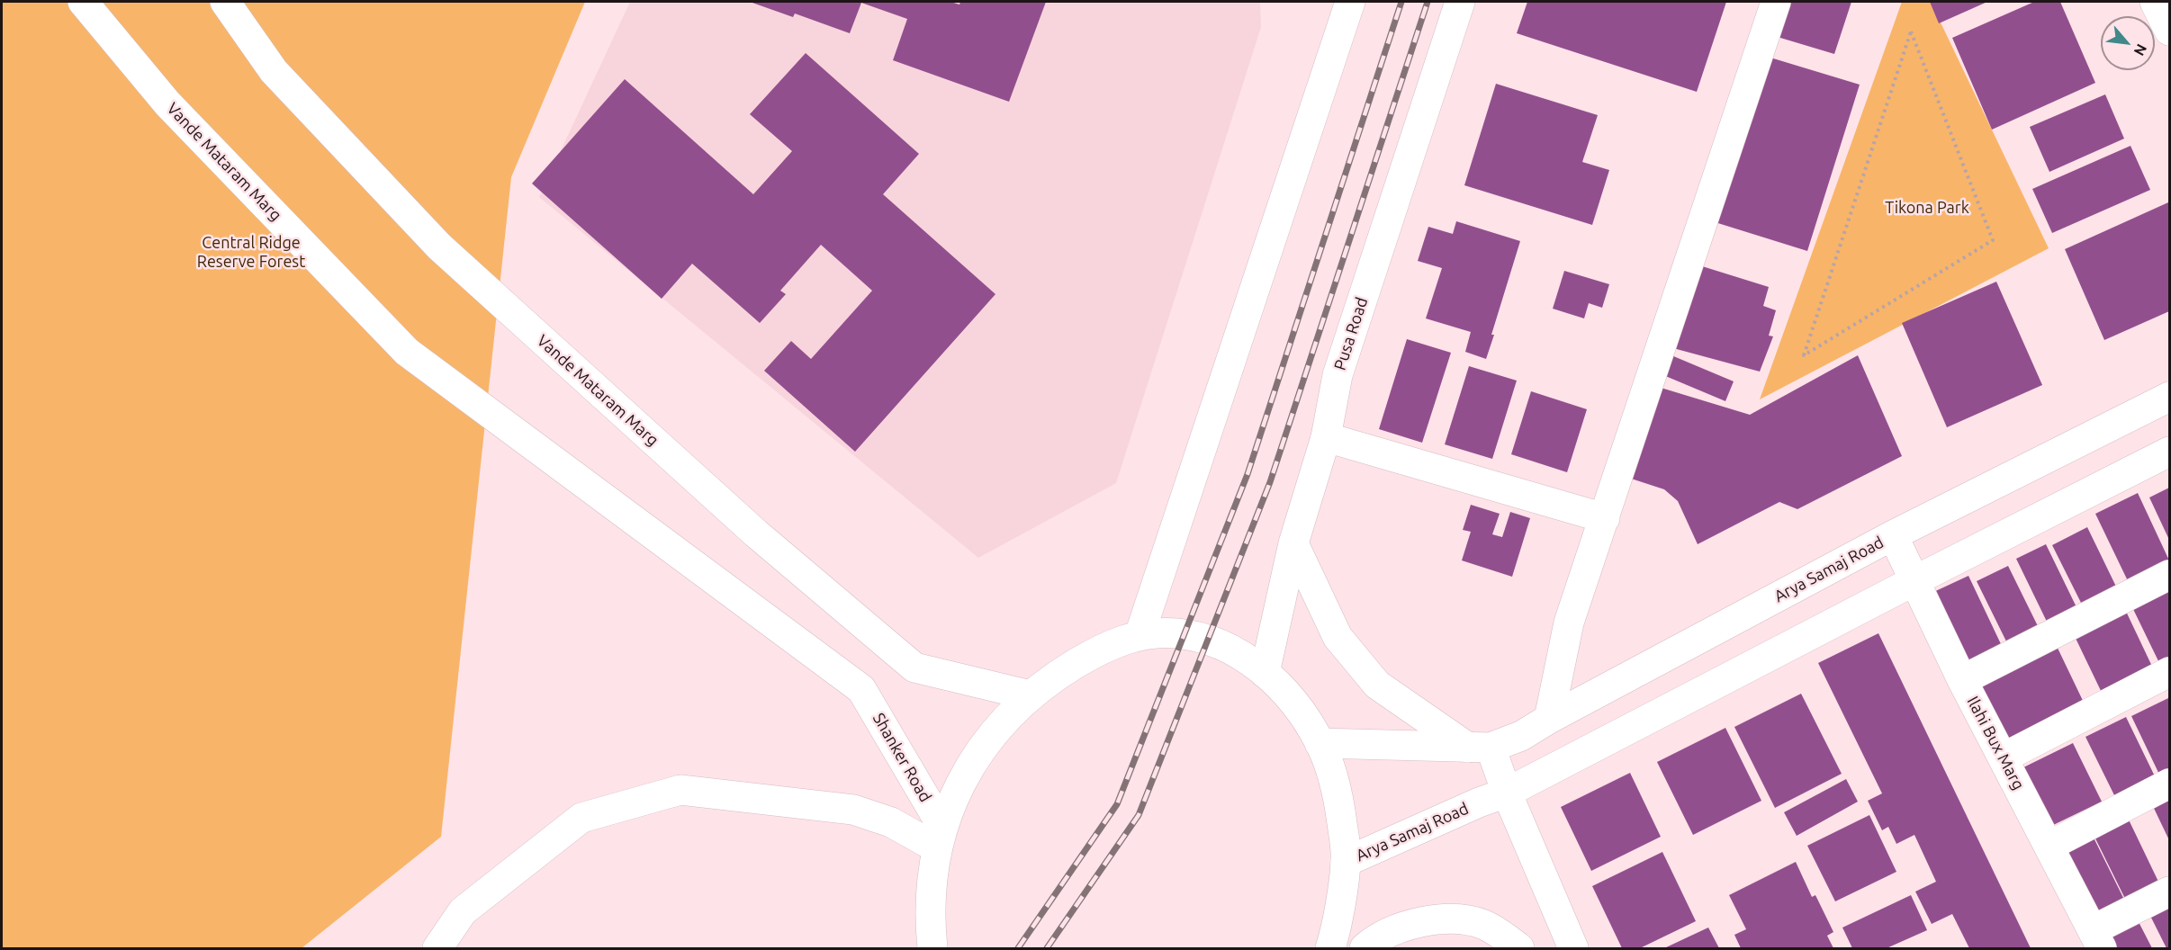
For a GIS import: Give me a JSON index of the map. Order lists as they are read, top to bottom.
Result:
{
  "streets": {
    "main road": [
      "Vande Mataram Marg",
      "Pusa Road",
      "Arya Samaj Road",
      "Ilahi Bux Marg",
      "Shanker Road"
    ]
  },
  "crossings": [
    ["Vande Mataram Marg", "Shanker Road"],
    ["Arya Samaj Road", "Ilahi Bux Marg"]
  ],
  "parks": ["Tikona Park", "Central Ridge Reserve Forest"],
  "north": "bottom right"
}
